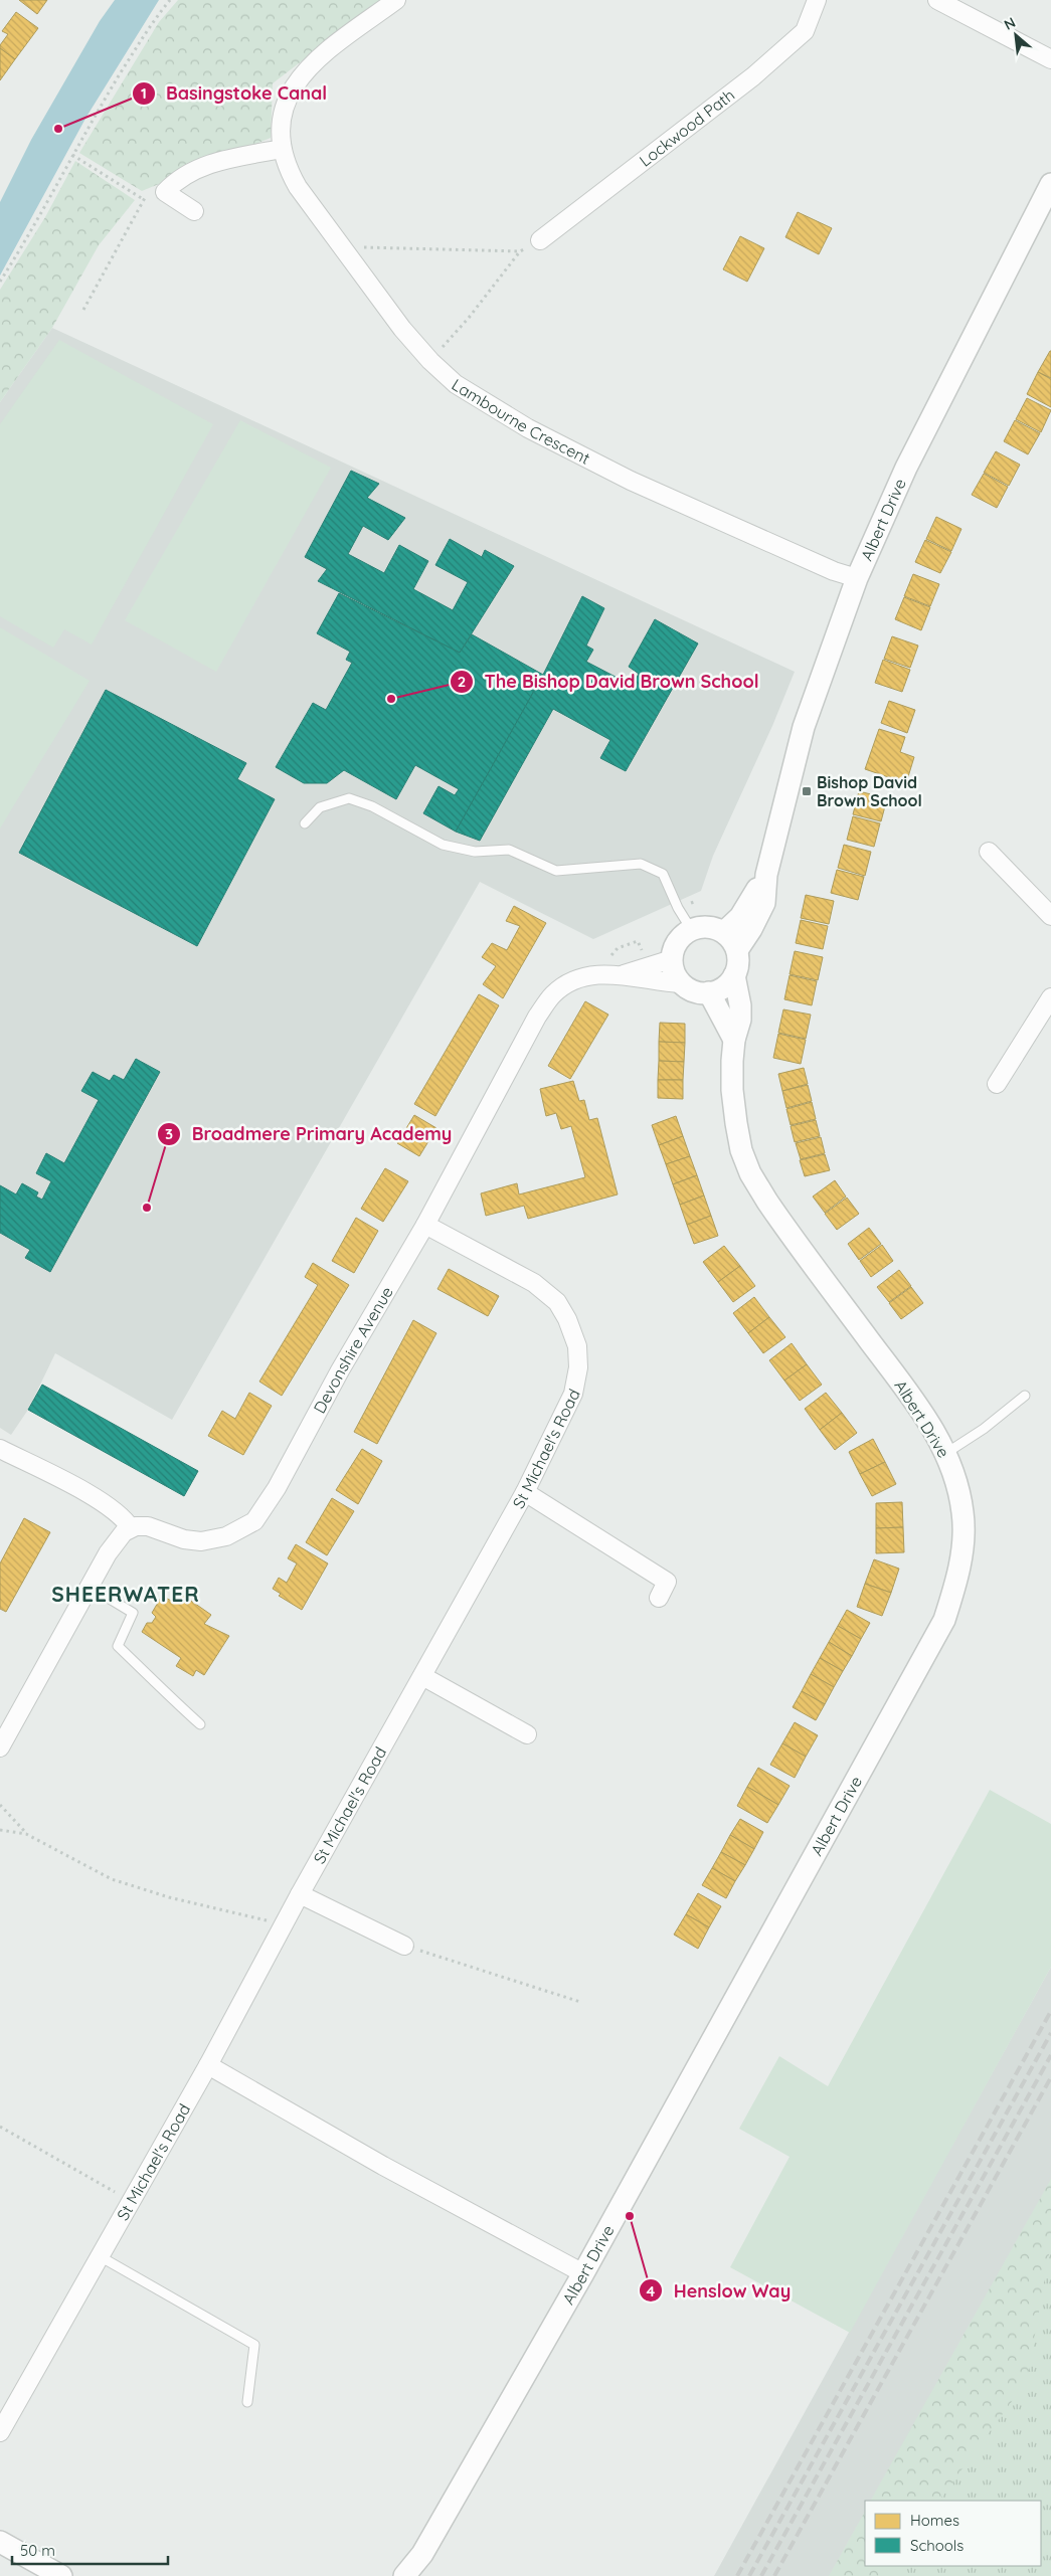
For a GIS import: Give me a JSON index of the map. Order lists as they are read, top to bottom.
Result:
{
  "streets": {
    "street": [
      "Lockwood Path",
      "Lambourne Crescent",
      "Albert Drive",
      "Devonshire Avenue",
      "St Michael's Road"
    ]
  },
  "crossings": [
    ["Lambourne Crescent", "Albert Drive"],
    ["Albert Drive", "Devonshire Avenue"],
    ["Devonshire Avenue", "St Michael's Road"]
  ],
  "districts": ["SHEERWATER"],
  "places": {
    "other": [
      "Basingstoke Canal",
      "The Bishop David Brown School",
      "Broadmere Primary Academy",
      "Henslow Way"
    ],
    "transit": ["Bishop David Brown School"]
  },
  "legend": ["Homes", "Schools"],
  "scale_bar": "50 m",
  "north": "top left"
}
